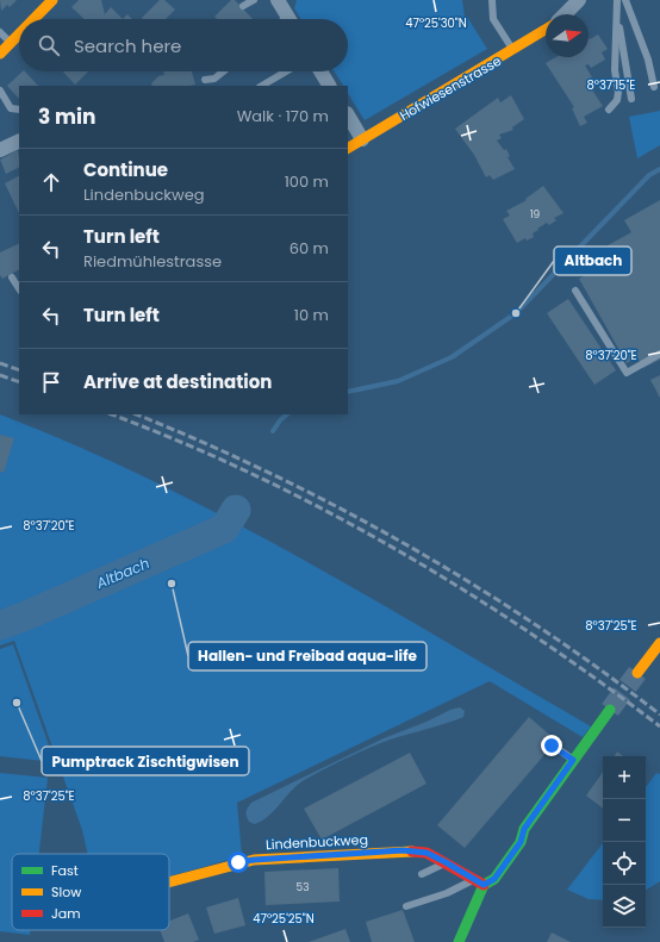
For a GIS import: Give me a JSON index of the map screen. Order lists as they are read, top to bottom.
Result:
{
  "streets": {
    "street": ["Hofwiesenstrasse", "Lindenbuckweg"]
  },
  "water": ["Altbach"],
  "places": ["Altbach", "Hallen- und Freibad aqua-life", "Pumptrack Zischtigwisen"],
  "house_numbers": ["19", "53"],
  "legend": ["Fast", "Slow", "Jam"],
  "north": "right",
  "page": {
    "search": "Search here",
    "heading": ["3 min", "Walk · 170 m"],
    "list": [
      ["Continue", "Lindenbuckweg", "100 m"],
      ["Turn left", "Riedmühlestrasse", "60 m"],
      ["Turn left", "10 m"],
      "Arrive at destination"
    ],
    "map_buttons": ["+", "−"]
  },
  "coordinates": [
    "47°25'30\"N",
    "8°37'15\"E",
    "8°37'20\"E",
    "8°37'25\"E",
    "47°25'25\"N"
  ]
}
